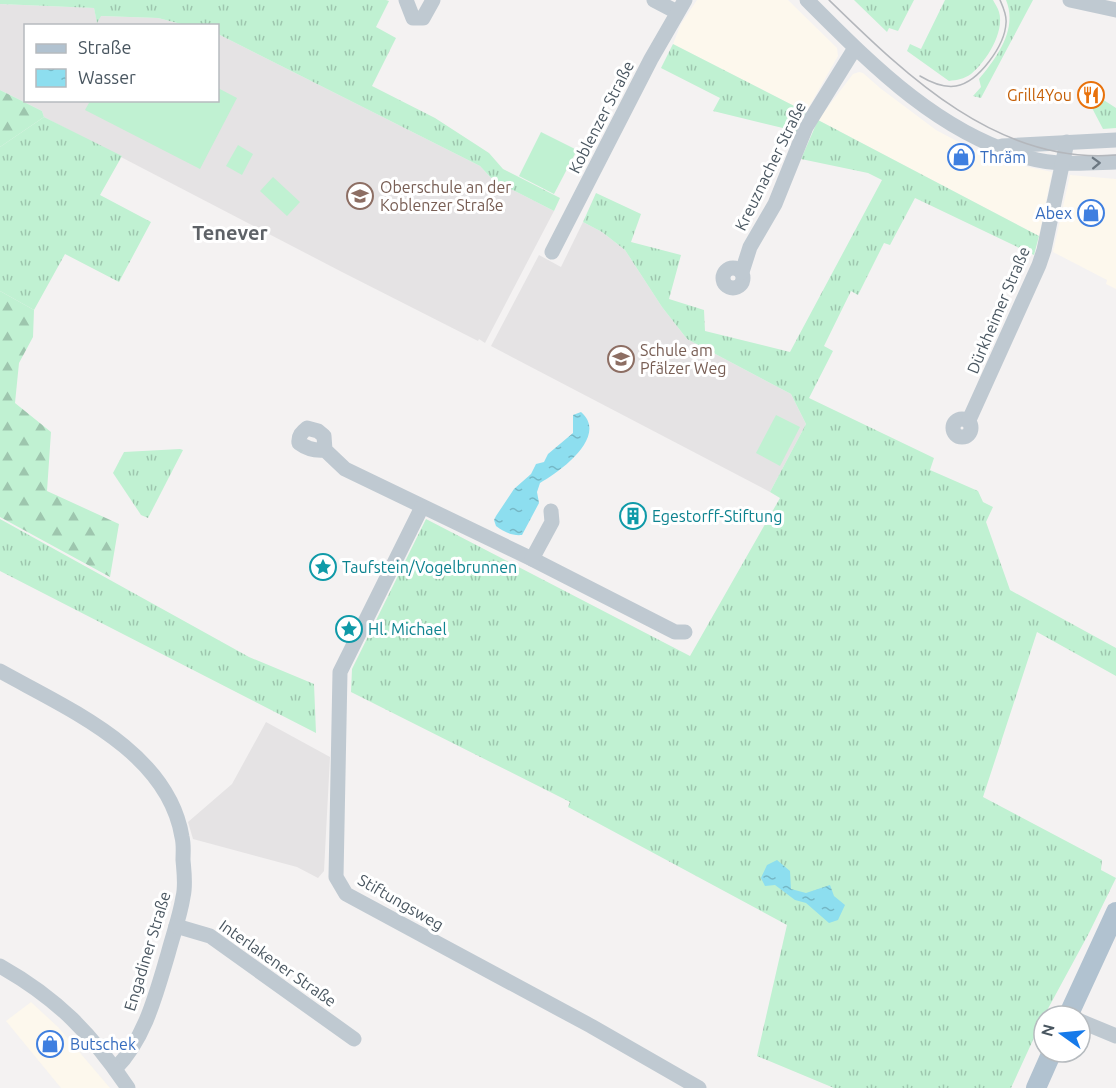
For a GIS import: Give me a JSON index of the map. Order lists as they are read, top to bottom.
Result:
{
  "streets": {
    "street": [
      "Koblenzer Straße",
      "Kreuznacher Straße",
      "Dürkheimer Straße",
      "Stiftungsweg",
      "Engadiner Straße",
      "Interlakener Straße"
    ]
  },
  "crossings": [
    ["Engadiner Straße", "Interlakener Straße"]
  ],
  "districts": ["Tenever"],
  "places": {
    "restaurant": ["Grill4You"],
    "shop": ["Thräm", "Abex", "Butschek"],
    "school or university": ["Oberschule an der Koblenzer Straße", "Schule am Pfälzer Weg"],
    "building": ["Egestorff-Stiftung"],
    "place": ["Taufstein/Vogelbrunnen", "Hl. Michael"]
  },
  "legend": ["Straße", "Wasser"],
  "north": "left"
}
